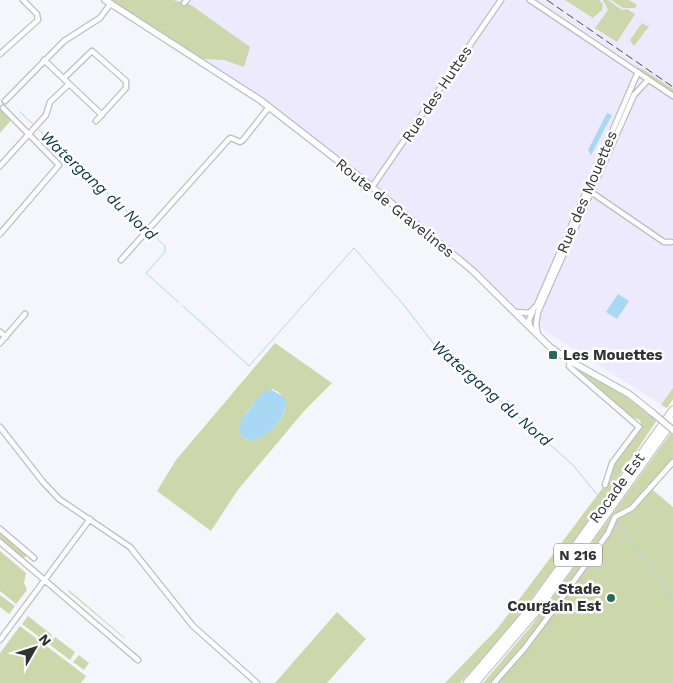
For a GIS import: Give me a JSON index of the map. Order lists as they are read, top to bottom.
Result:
{
  "streets": {
    "highway": ["Rocade Est", "N 216"],
    "main road": ["Route de Gravelines"],
    "street": ["Rue des Huttes", "Rue des Mouettes"]
  },
  "crossings": [
    ["Rue des Huttes", "Route de Gravelines"],
    ["Rue des Mouettes", "Route de Gravelines"]
  ],
  "water": ["Watergang du Nord"],
  "places": {
    "transit": ["Les Mouettes"],
    "other": ["Stade Courgain Est"]
  },
  "north": "top right"
}
